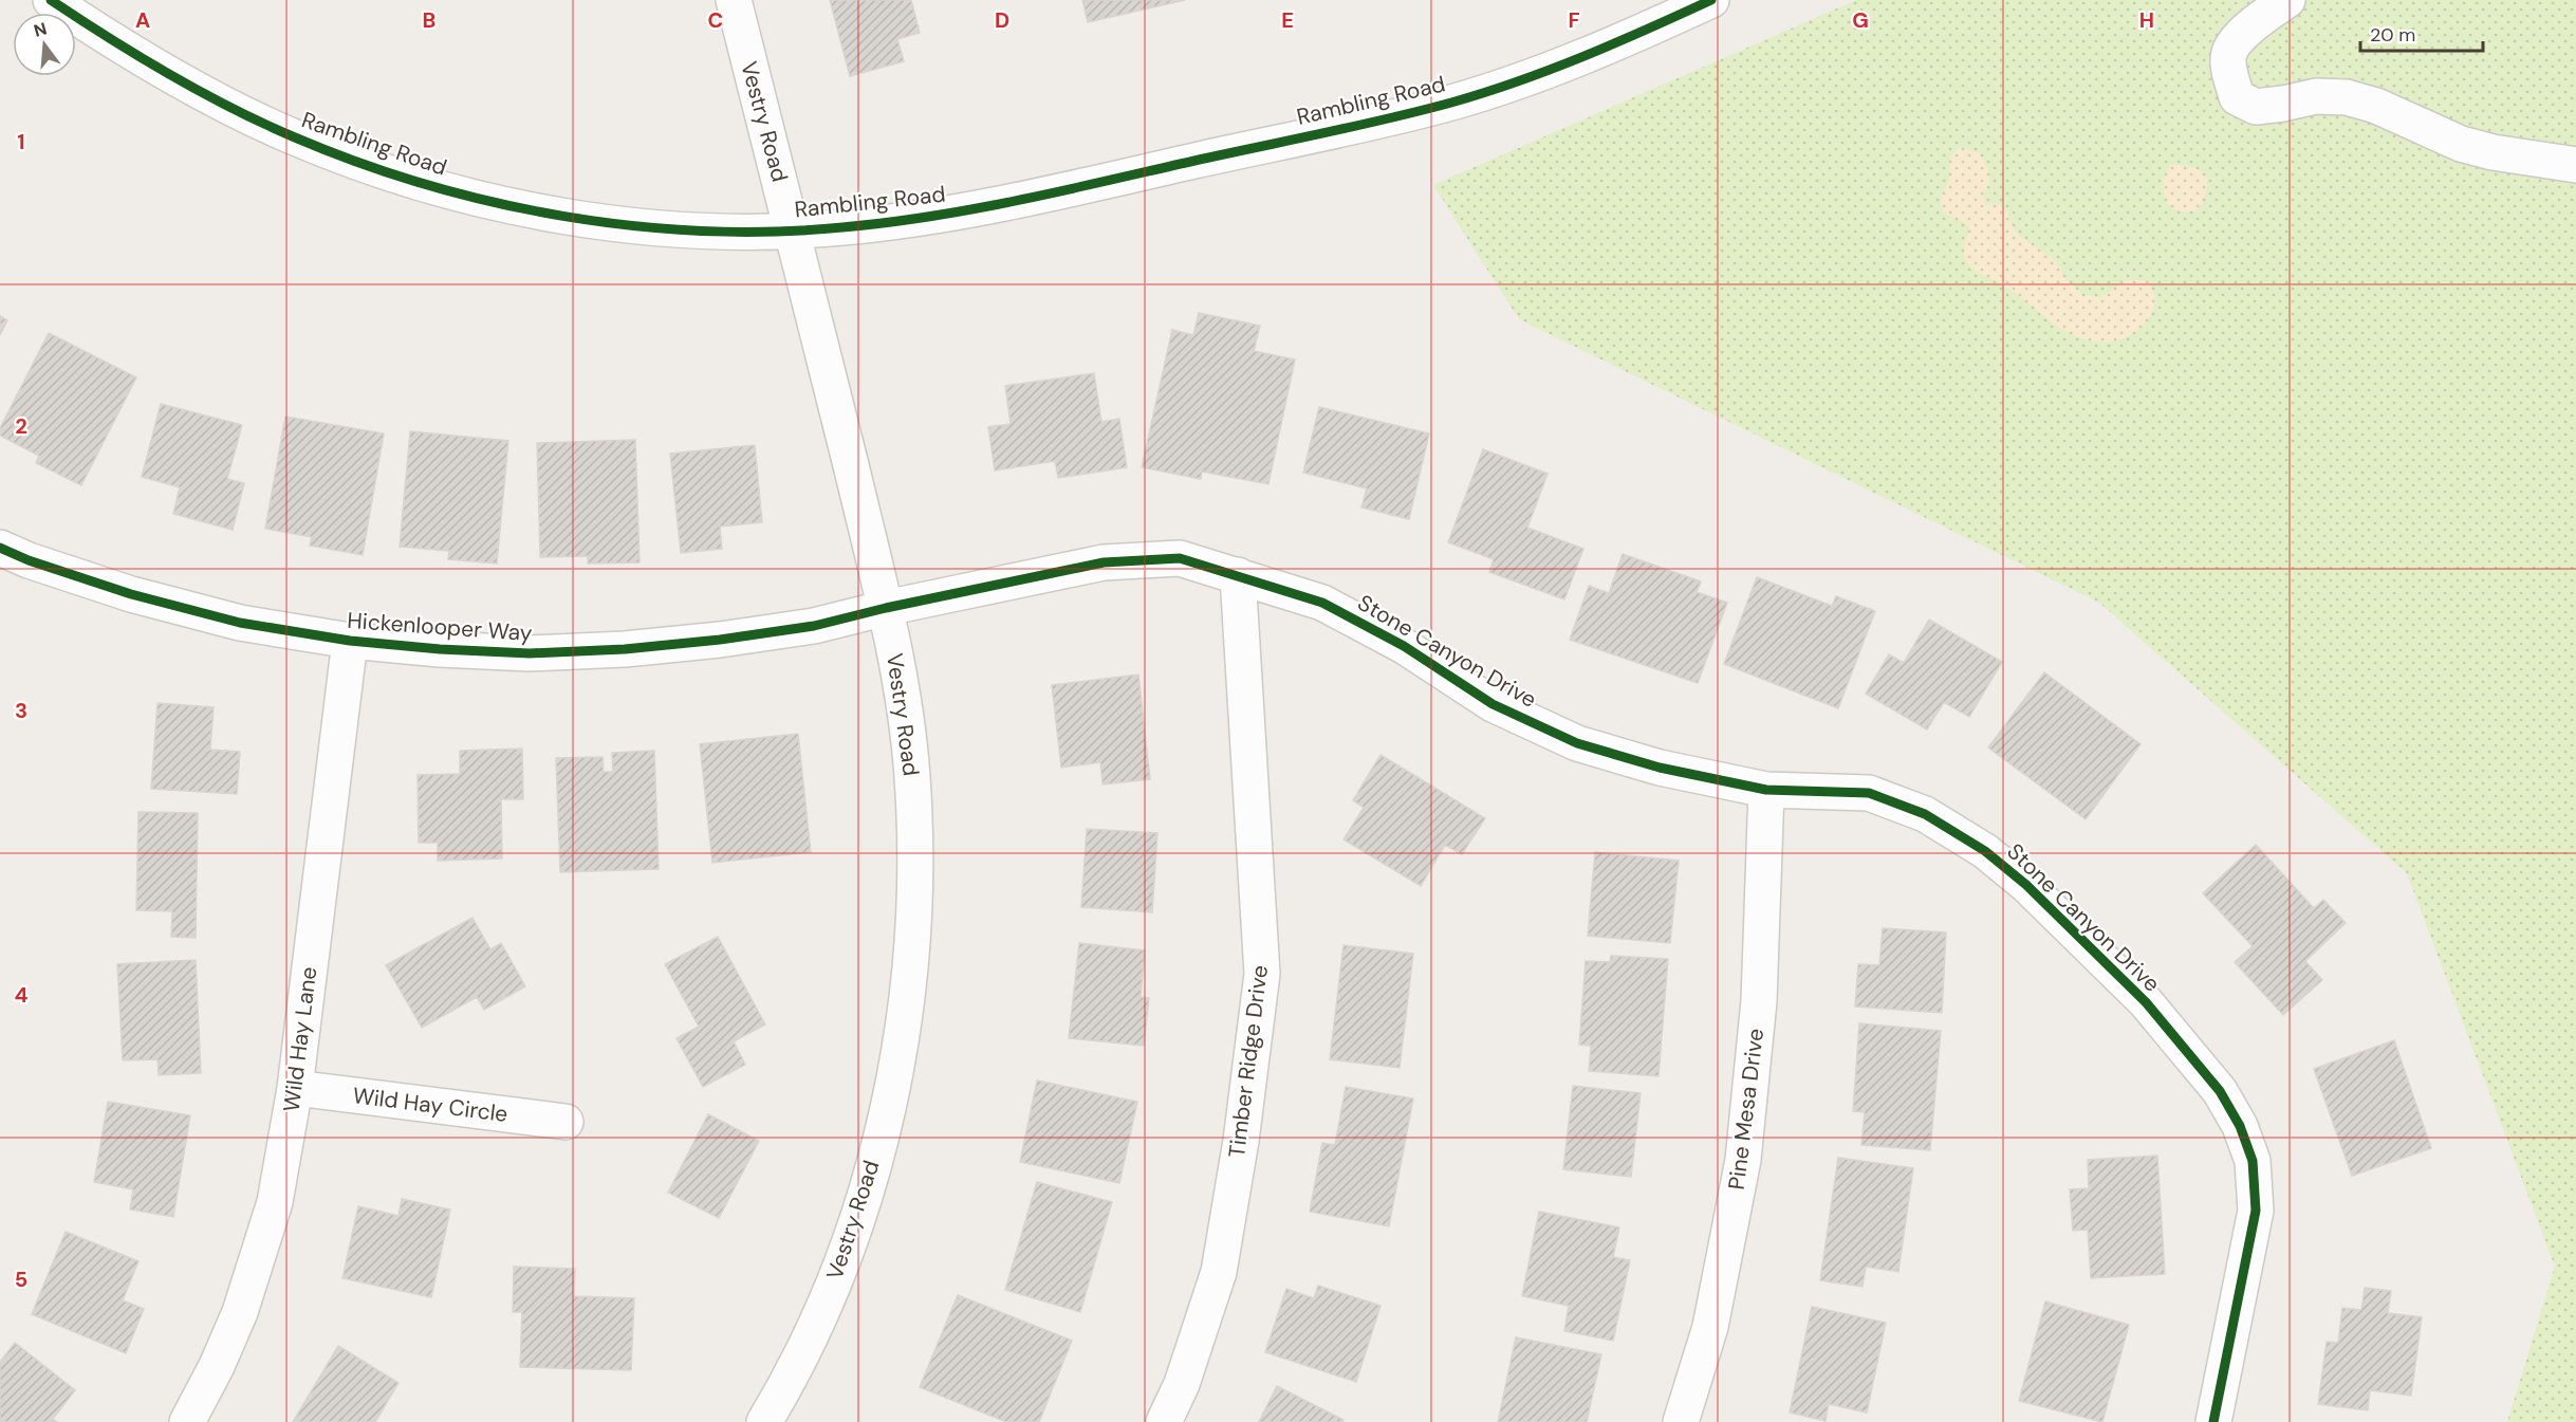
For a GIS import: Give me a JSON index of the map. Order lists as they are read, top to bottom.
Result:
{
  "streets": {
    "street": [
      "Rambling Road",
      "Vestry Road",
      "Hickenlooper Way",
      "Stone Canyon Drive",
      "Wild Hay Lane",
      "Timber Ridge Drive",
      "Wild Hay Circle",
      "Pine Mesa Drive"
    ]
  },
  "crossings": [
    ["Rambling Road", "Vestry Road"],
    ["Vestry Road", "Hickenlooper Way"],
    ["Vestry Road", "Stone Canyon Drive"],
    ["Hickenlooper Way", "Stone Canyon Drive"],
    ["Hickenlooper Way", "Wild Hay Lane"],
    ["Stone Canyon Drive", "Timber Ridge Drive"],
    ["Stone Canyon Drive", "Pine Mesa Drive"],
    ["Wild Hay Lane", "Wild Hay Circle"]
  ],
  "scale_bar": "20 m",
  "north": "top",
  "grid": {
    "columns": [
      "A",
      "B",
      "C",
      "D",
      "E",
      "F",
      "G",
      "H"
    ],
    "rows": [
      "1",
      "2",
      "3",
      "4",
      "5"
    ]
  }
}
